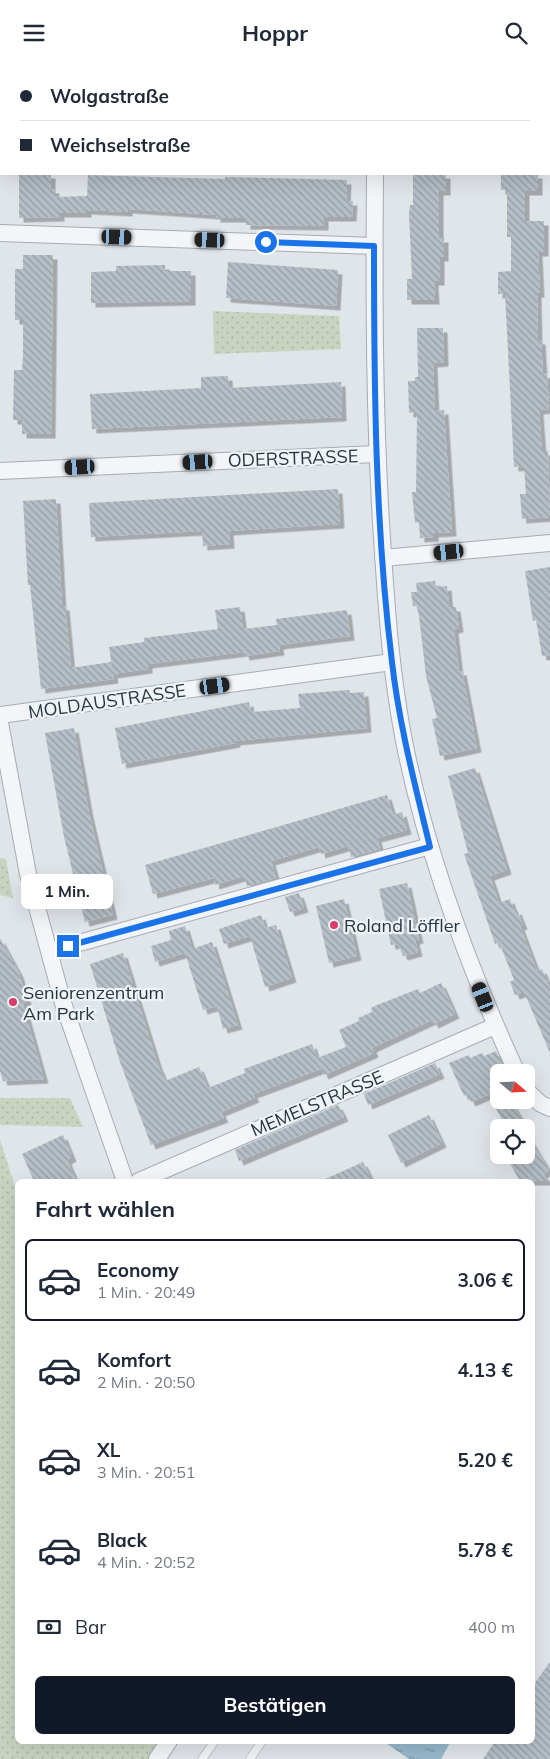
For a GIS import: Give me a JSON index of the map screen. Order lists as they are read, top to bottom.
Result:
{
  "streets": {
    "street": ["ODERSTRASSE", "MOLDAUSTRASSE", "MEMELSTRASSE"]
  },
  "places": ["Roland Löffler", "Seniorenzentrum Am Park"],
  "north": "right",
  "page": {
    "header": "Hoppr",
    "banner": ["Wolgastraße", "Weichselstraße"],
    "bubble": "1 Min.",
    "heading": "Fahrt wählen",
    "list": [
      {
        "name": "Economy",
        "note": "1 Min. · 20:49",
        "value": "3.06 €"
      },
      {
        "name": "Komfort",
        "note": "2 Min. · 20:50",
        "value": "4.13 €"
      },
      {
        "name": "XL",
        "note": "3 Min. · 20:51",
        "value": "5.20 €"
      },
      {
        "name": "Black",
        "note": "4 Min. · 20:52",
        "value": "5.78 €"
      }
    ],
    "pay": ["Bar", "400 m"],
    "buttons": "Bestätigen"
  }
}
